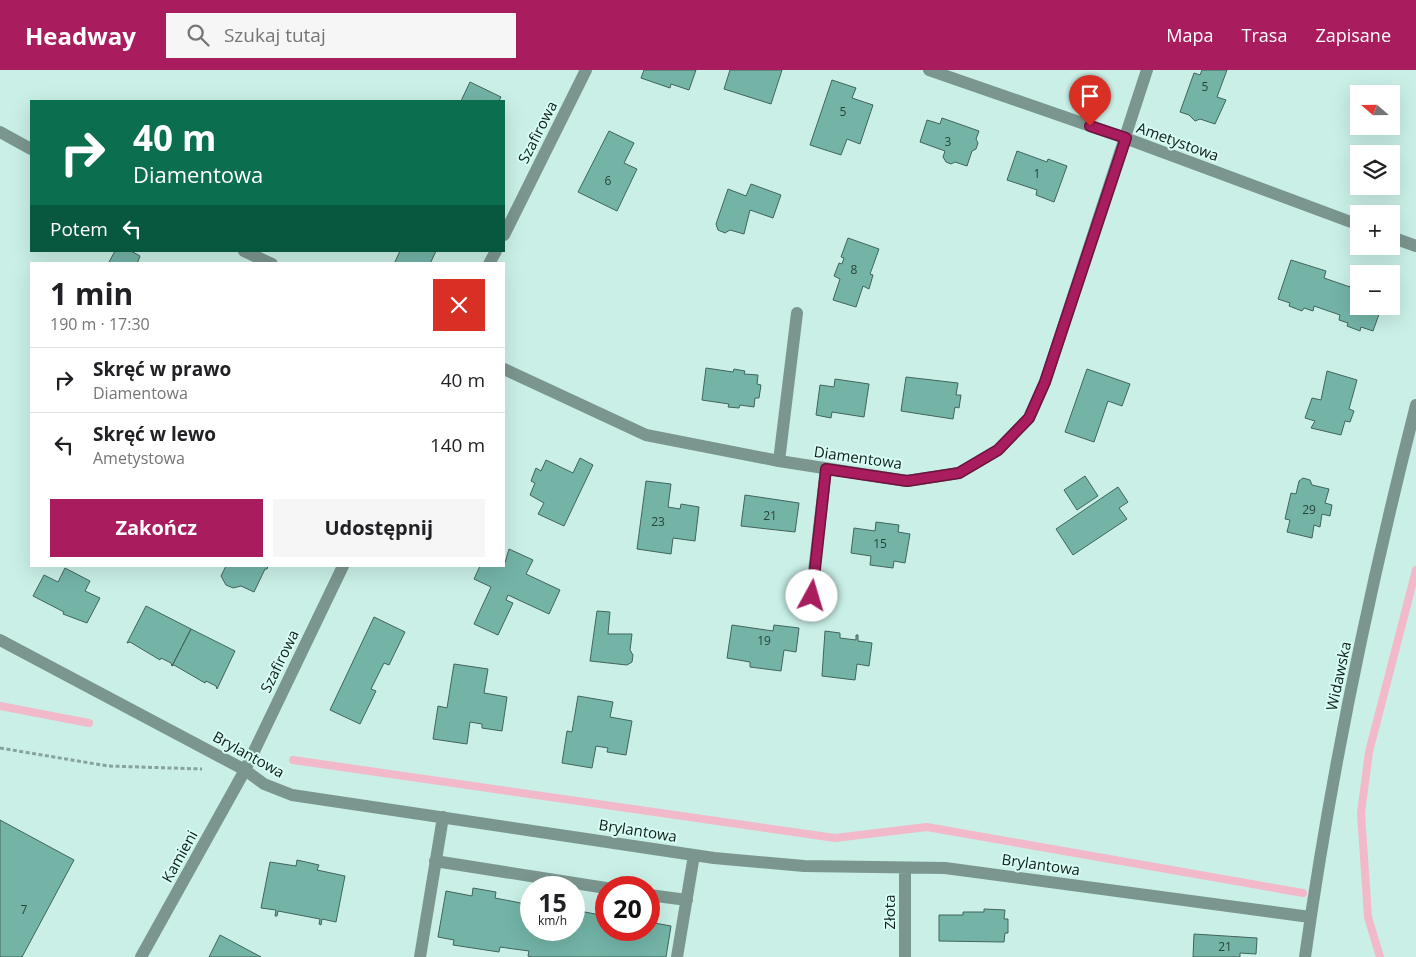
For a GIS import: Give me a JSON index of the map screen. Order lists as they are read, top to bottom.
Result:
{
  "streets": {
    "street": [
      "Szafirowa",
      "Ametystowa",
      "Diamentowa",
      "Widawska",
      "Brylantowa",
      "Kamieni",
      "Złota"
    ]
  },
  "crossings": [
    ["Szafirowa", "Brylantowa"],
    ["Szafirowa", "Kamieni"],
    ["Ametystowa", "Diamentowa"],
    ["Widawska", "Brylantowa"],
    ["Brylantowa", "Kamieni"],
    ["Brylantowa", "Złota"]
  ],
  "house_numbers": [
    "5",
    "5",
    "3",
    "1",
    "6",
    "8",
    "29",
    "21",
    "23",
    "15",
    "19",
    "7",
    "21"
  ],
  "north": "left",
  "page": {
    "header": "Headway",
    "search": "Szukaj tutaj",
    "nav": ["Mapa", "Trasa", "Zapisane"],
    "map_buttons": ["+", "−"],
    "turn": ["40 m", "Diamentowa"],
    "then": "Potem",
    "heading": ["1 min", "190 m · 17:30"],
    "list": [
      {
        "name": "Skręć w prawo",
        "note": "Diamentowa",
        "value": "40 m"
      },
      {
        "name": "Skręć w lewo",
        "note": "Ametystowa",
        "value": "140 m"
      }
    ],
    "buttons": ["Zakończ", "Udostępnij"],
    "speed": "15 km/h",
    "limit": "20"
  }
}
